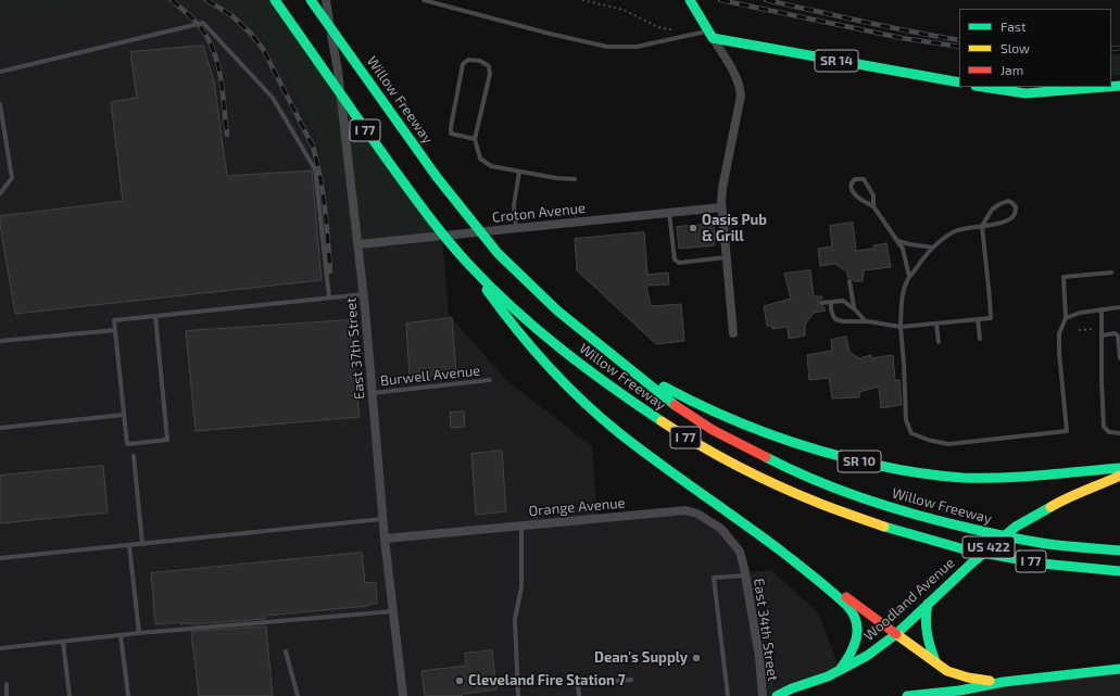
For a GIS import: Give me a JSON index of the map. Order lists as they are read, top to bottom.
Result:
{
  "streets": {
    "main road": [
      "SR 14",
      "Willow Freeway",
      "I 77",
      "SR 10",
      "US 422",
      "Woodland Avenue"
    ],
    "street": [
      "Croton Avenue",
      "East 37th Street",
      "Orange Avenue",
      "East 34th Street"
    ],
    "lane": ["Burwell Avenue"]
  },
  "crossings": [
    ["Willow Freeway", "SR 10"],
    ["Croton Avenue", "East 37th Street"],
    ["East 37th Street", "Burwell Avenue"],
    ["East 37th Street", "Orange Avenue"],
    ["Orange Avenue", "East 34th Street"]
  ],
  "places": ["Oasis Pub & Grill", "Dean's Supply", "Cleveland Fire Station 7"],
  "legend": ["Fast", "Slow", "Jam"]
}
